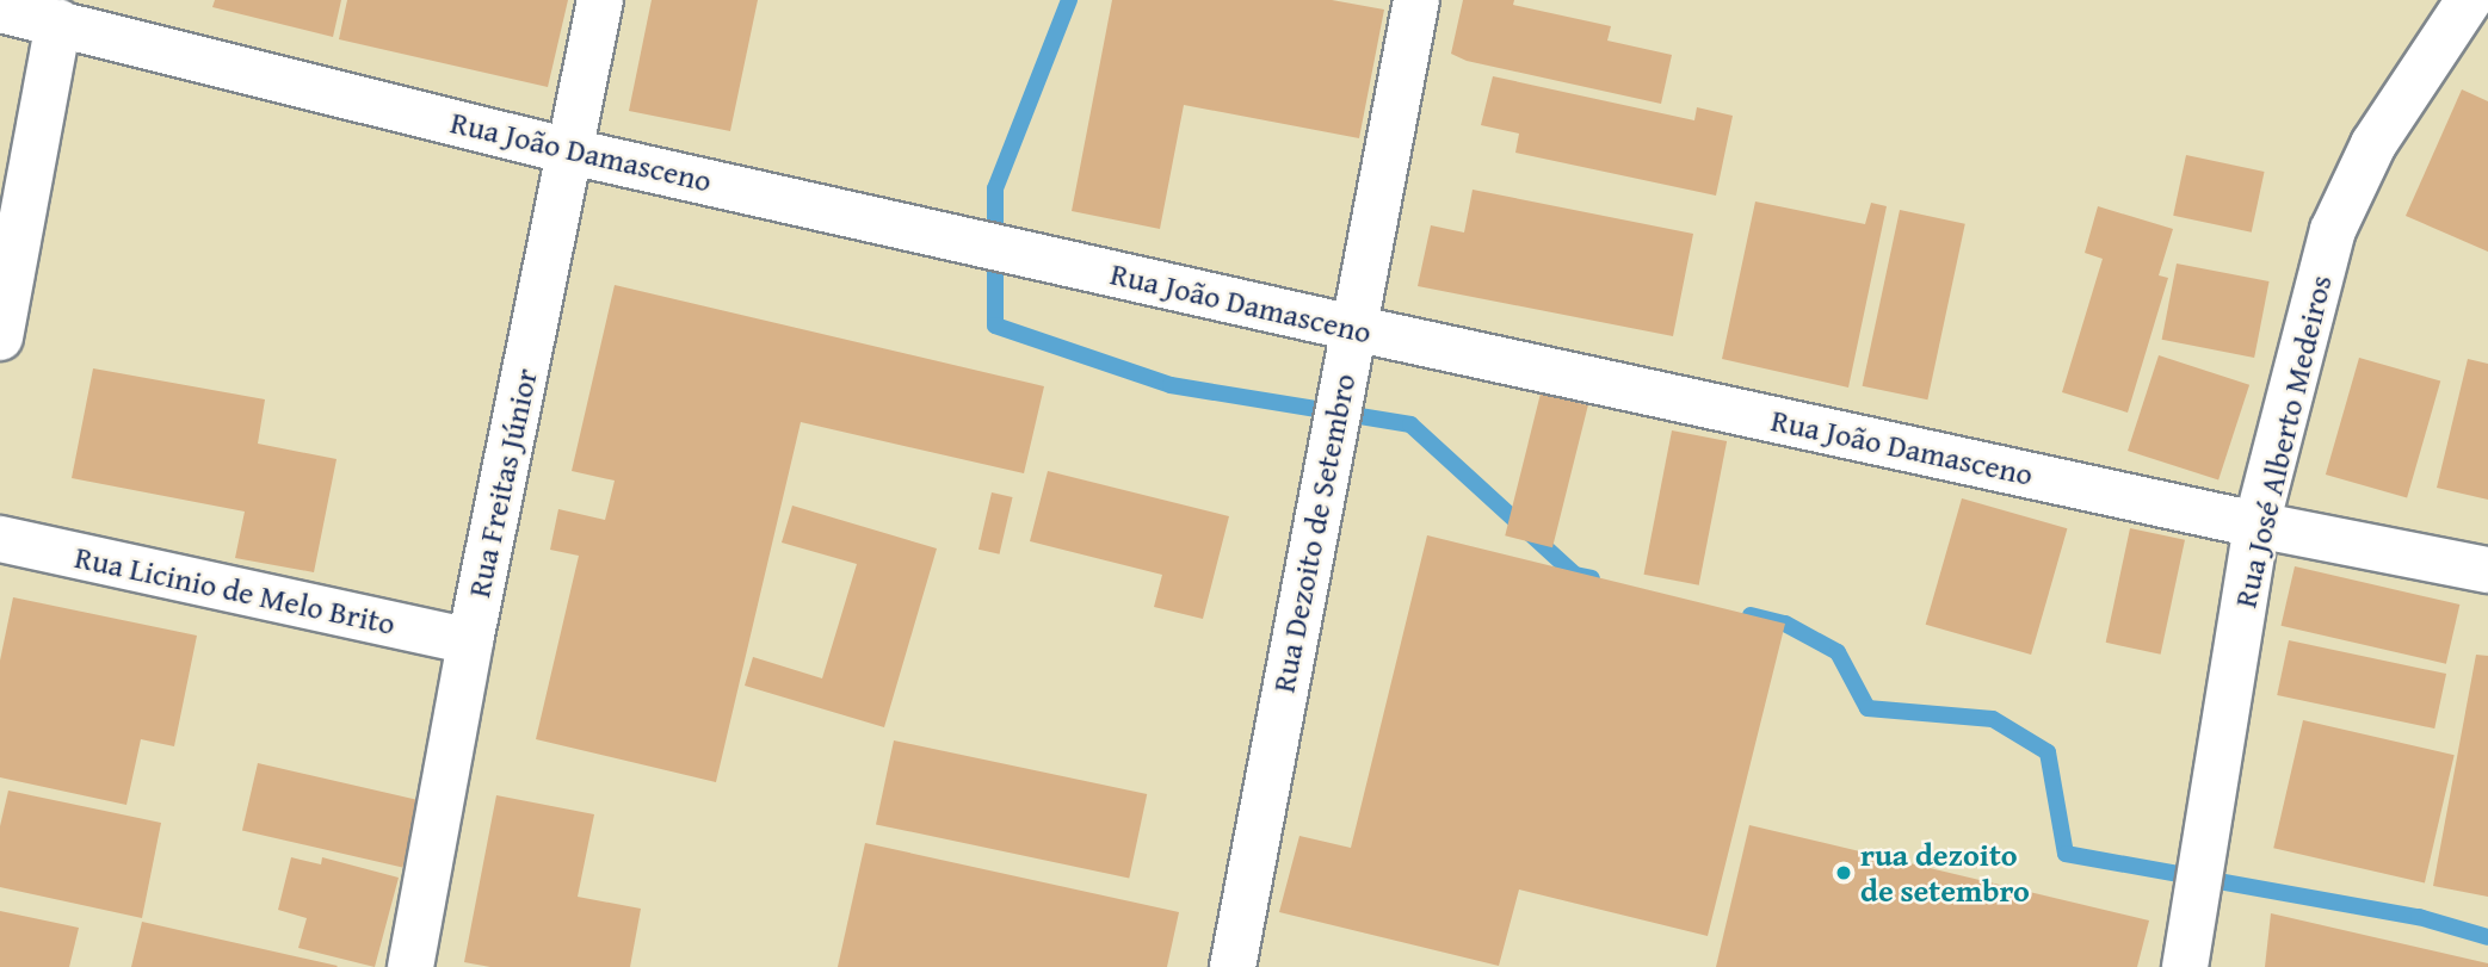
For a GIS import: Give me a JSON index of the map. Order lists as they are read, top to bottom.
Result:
{
  "streets": {
    "street": [
      "Rua João Damasceno",
      "Rua José Alberto Medeiros",
      "Rua Freitas Júnior",
      "Rua Dezoito de Setembro",
      "Rua Licinio de Melo Brito"
    ]
  },
  "crossings": [
    ["Rua João Damasceno", "Rua José Alberto Medeiros"],
    ["Rua João Damasceno", "Rua Freitas Júnior"],
    ["Rua João Damasceno", "Rua Dezoito de Setembro"],
    ["Rua Freitas Júnior", "Rua Licinio de Melo Brito"]
  ],
  "places": ["rua dezoito de setembro"]
}
